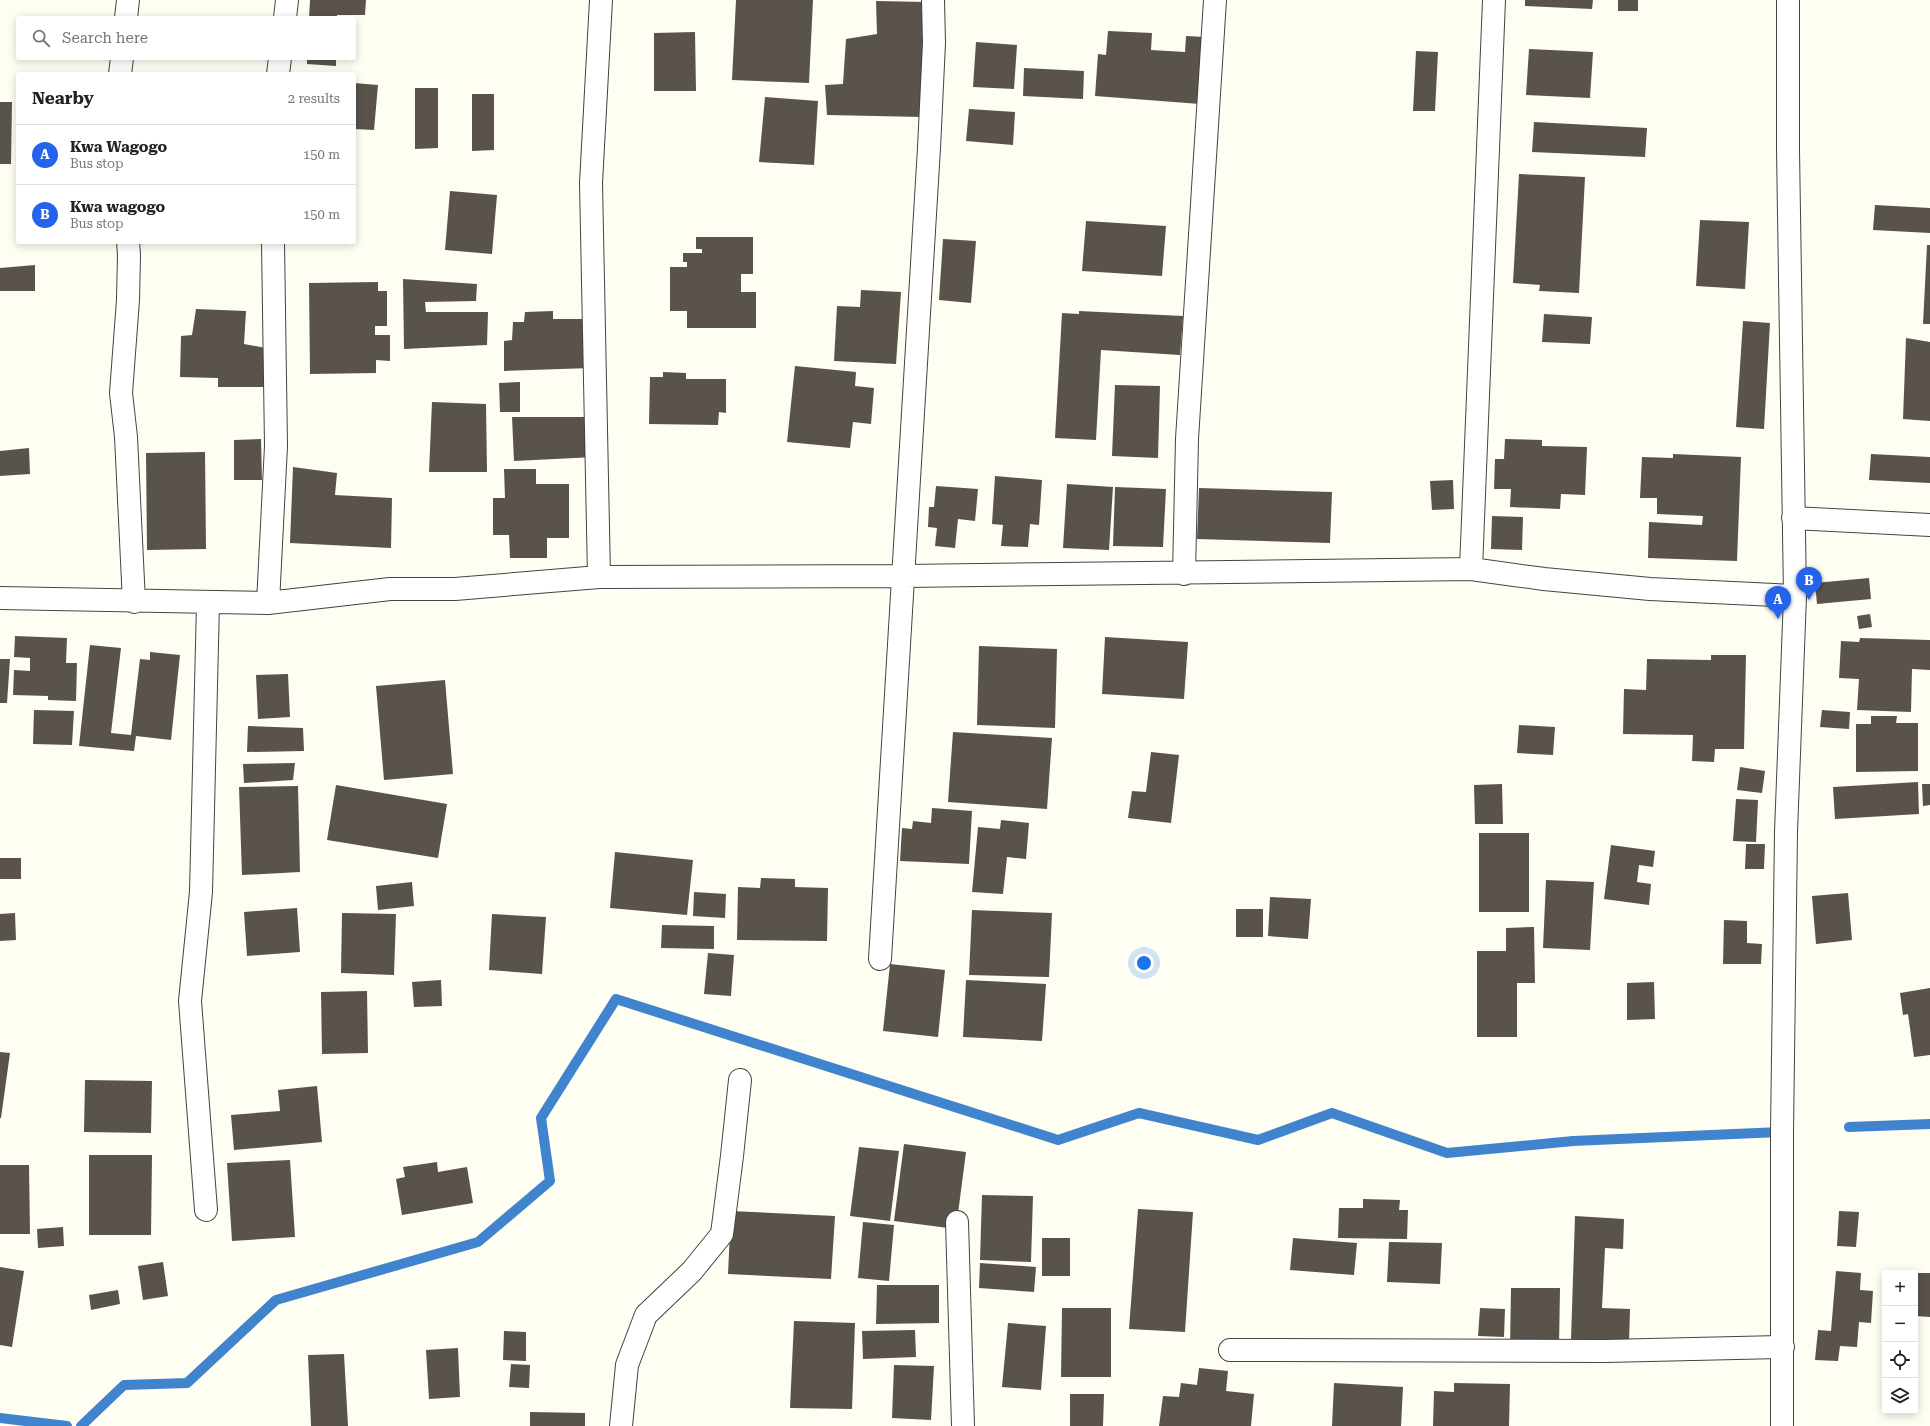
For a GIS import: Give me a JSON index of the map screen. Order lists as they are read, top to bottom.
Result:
{
  "page": {
    "search": "Search here",
    "heading": ["Nearby", "2 results"],
    "list": [
      {
        "mark": "A",
        "name": "Kwa Wagogo",
        "note": "Bus stop",
        "value": "150 m"
      },
      {
        "mark": "B",
        "name": "Kwa wagogo",
        "note": "Bus stop",
        "value": "150 m"
      }
    ],
    "pins": ["B", "A"],
    "map_buttons": ["+", "−"]
  }
}
